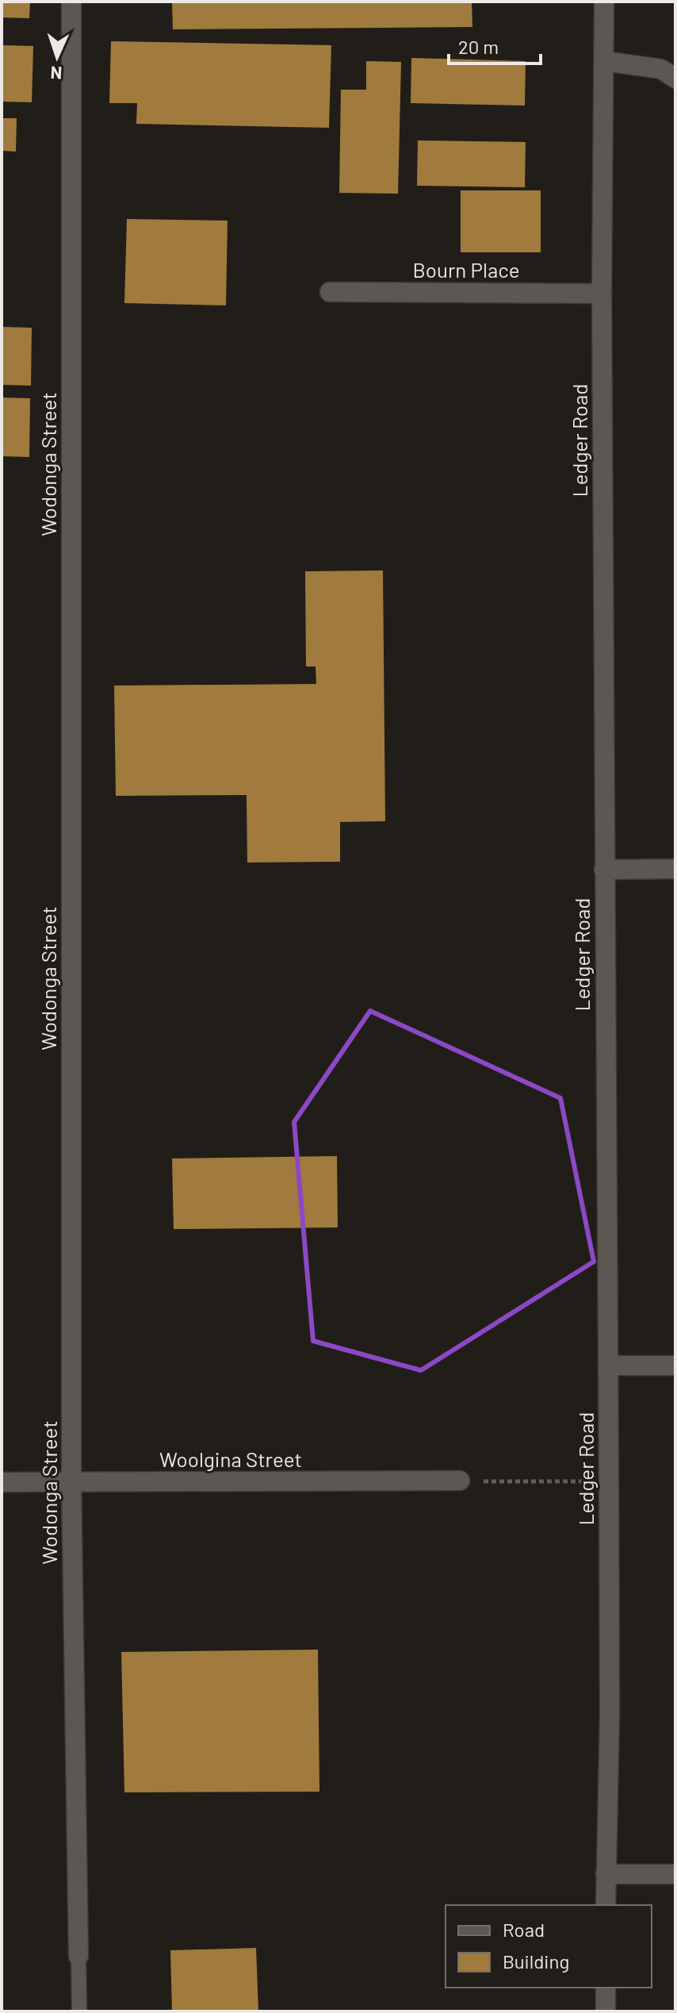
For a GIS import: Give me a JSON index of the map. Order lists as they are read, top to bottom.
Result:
{
  "streets": {
    "street": [
      "Bourn Place",
      "Ledger Road",
      "Wodonga Street",
      "Woolgina Street"
    ]
  },
  "crossings": [
    ["Bourn Place", "Ledger Road"],
    ["Wodonga Street", "Woolgina Street"]
  ],
  "legend": ["Road", "Building"],
  "scale_bar": "20 m",
  "north": "bottom"
}
